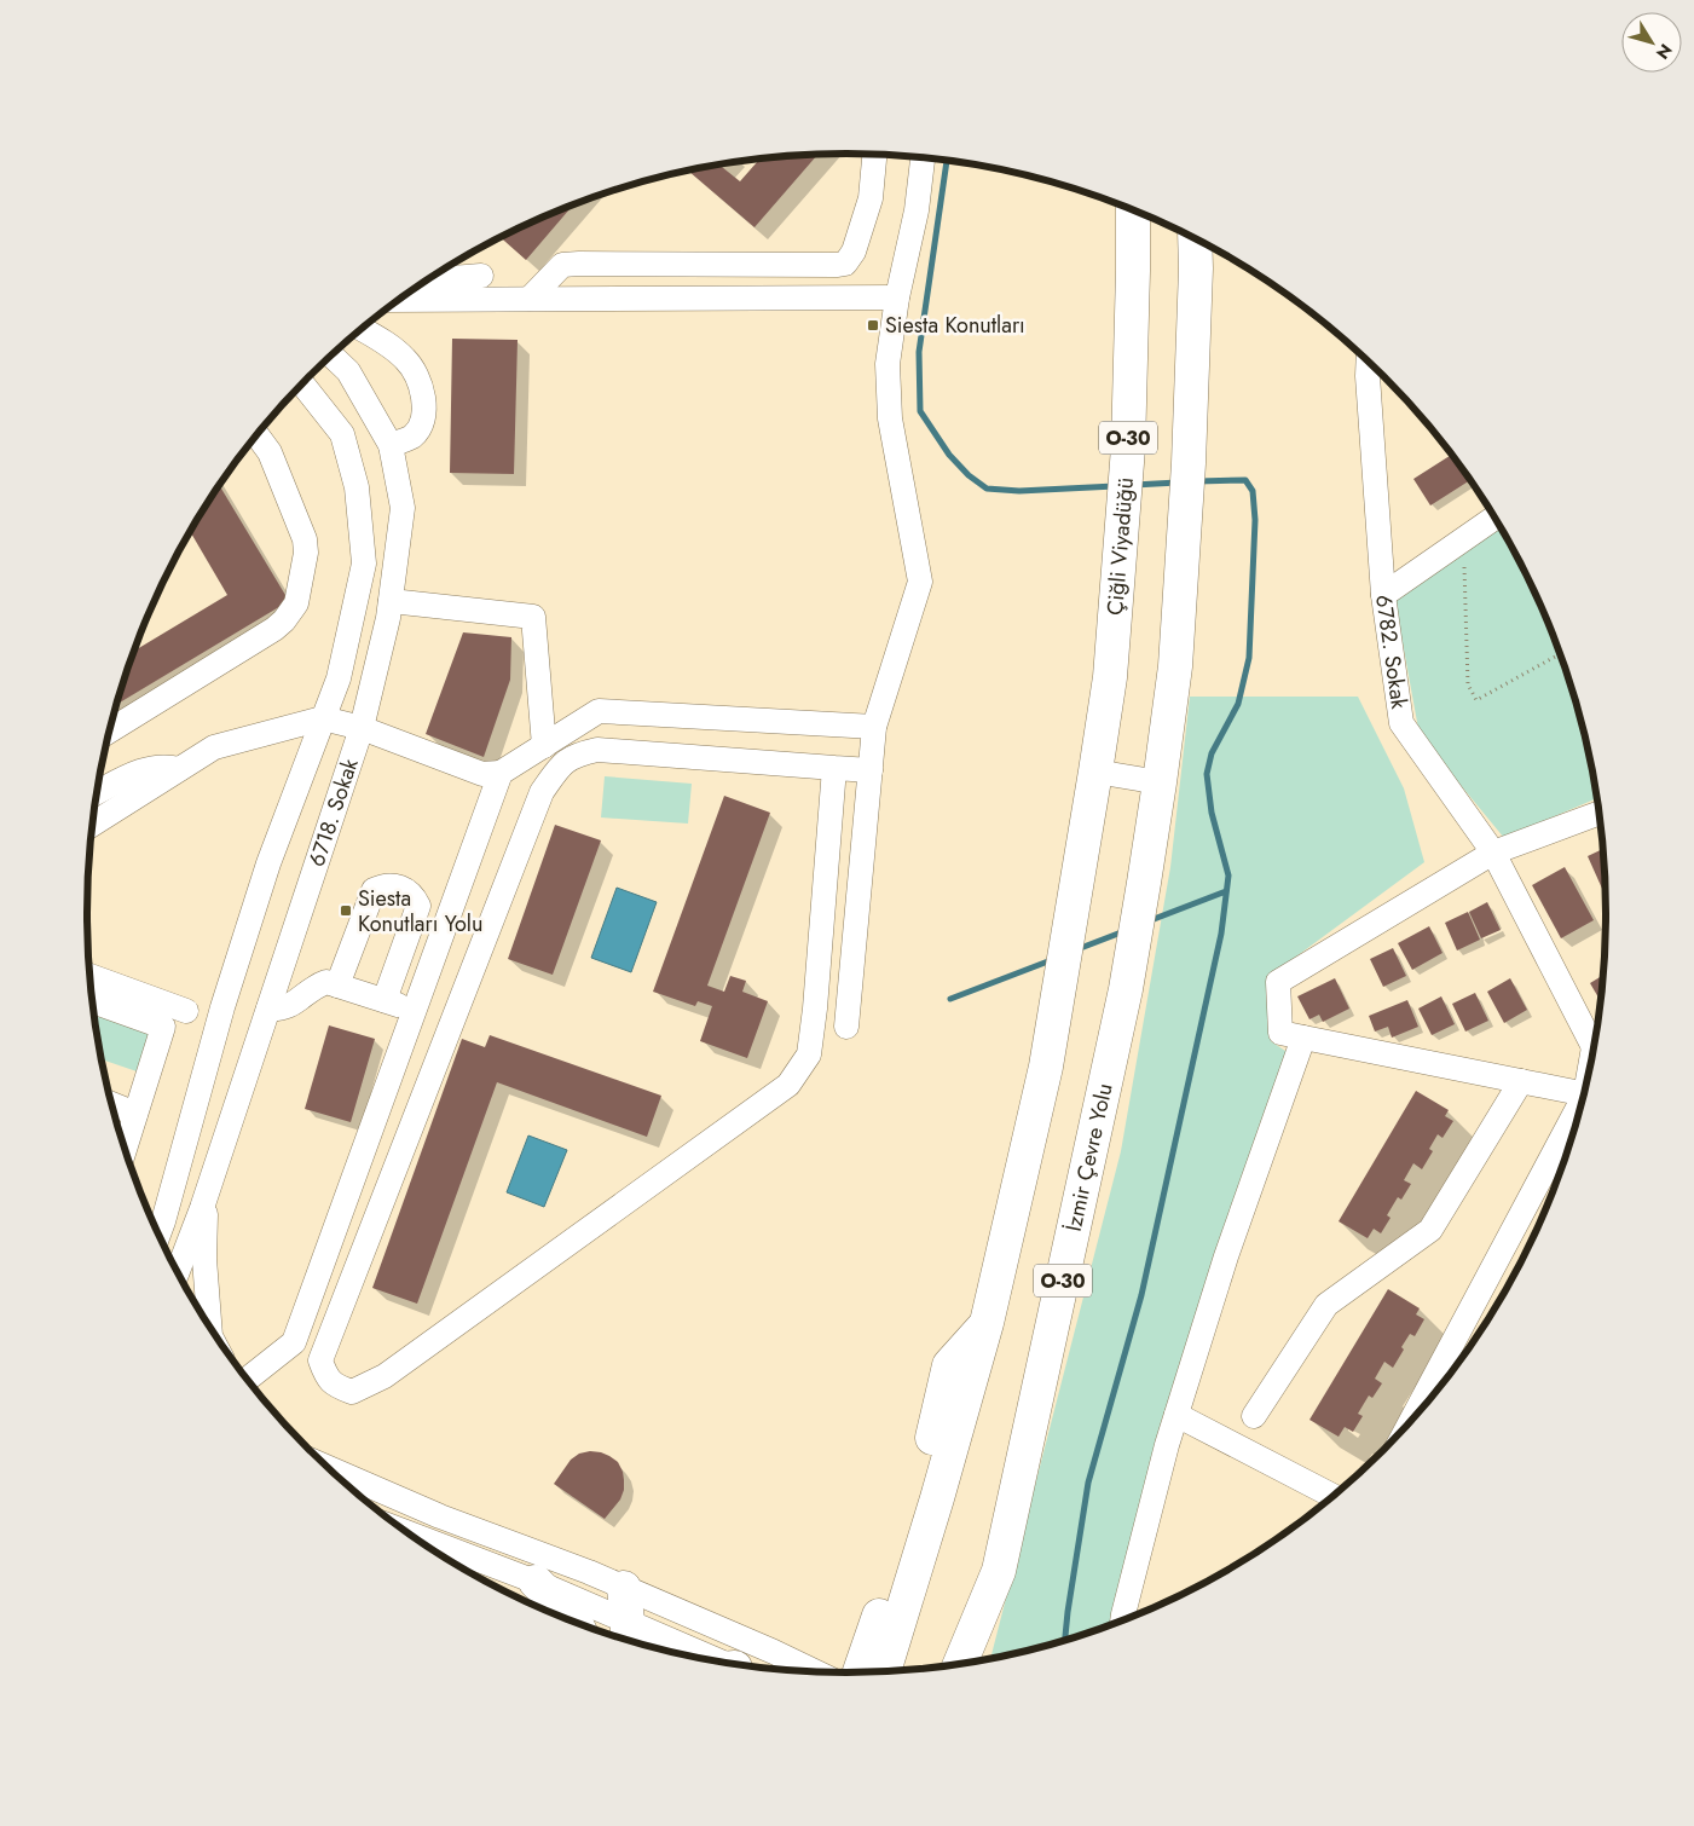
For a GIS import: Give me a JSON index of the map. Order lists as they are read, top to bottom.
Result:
{
  "streets": {
    "highway": ["O-30", "Çiğli Viyadüğü", "İzmir Çevre Yolu"],
    "street": ["6782. Sokak", "6718. Sokak"]
  },
  "crossings": [
    ["O-30", "Çiğli Viyadüğü"]
  ],
  "places": {
    "transit": ["Siesta Konutları", "Siesta Konutları Yolu"]
  },
  "north": "bottom right"
}
